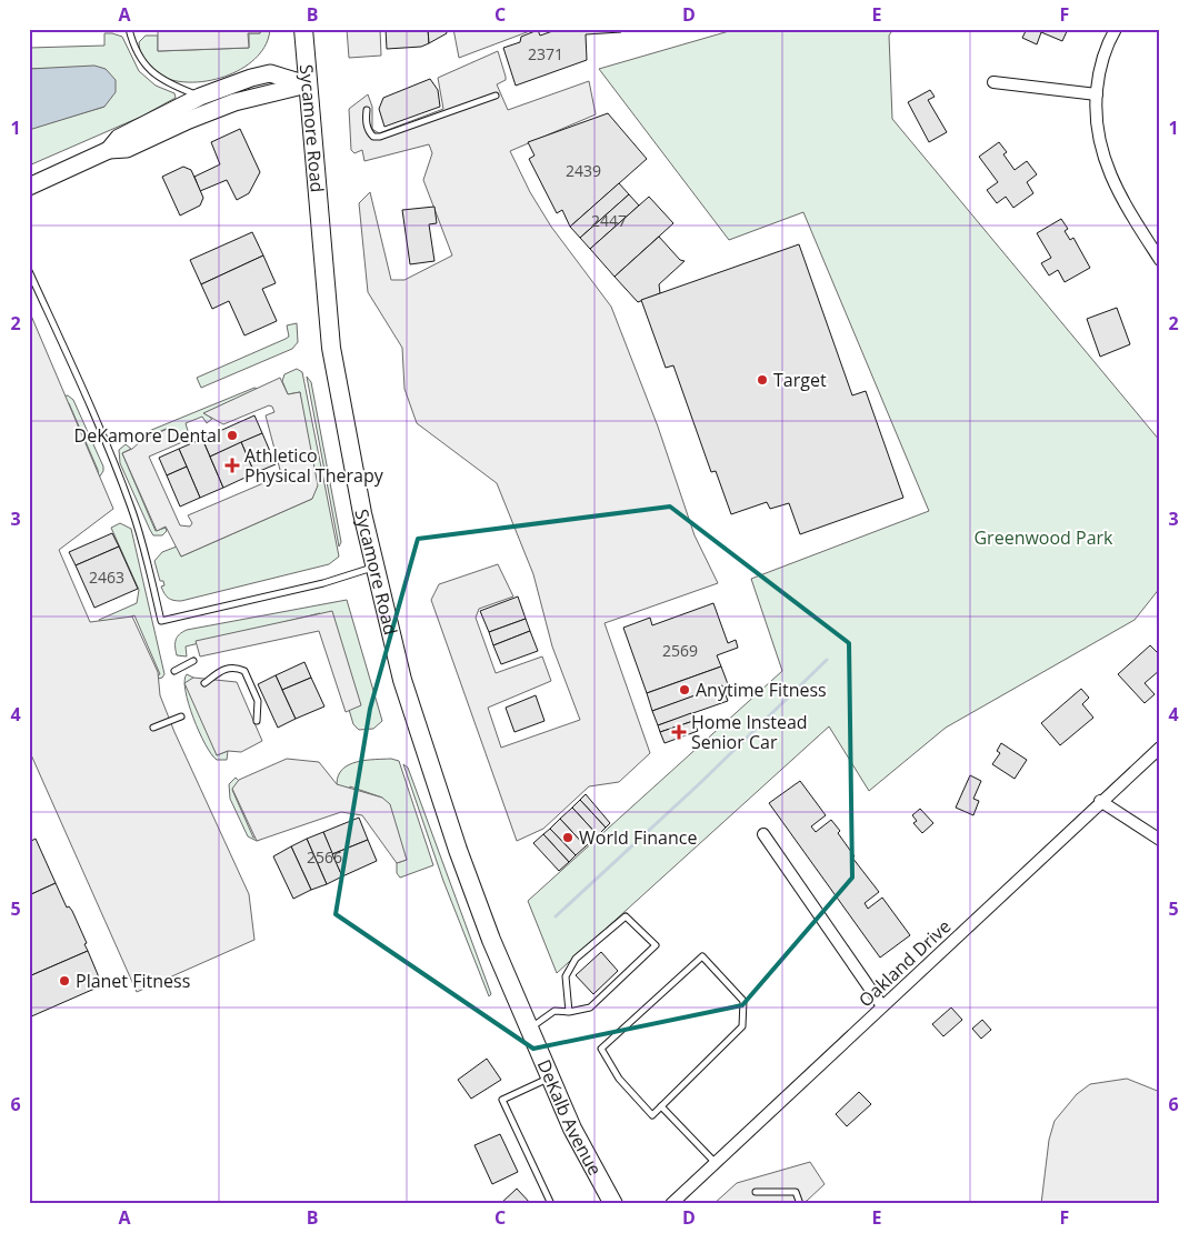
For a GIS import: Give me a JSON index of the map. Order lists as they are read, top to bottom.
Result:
{
  "streets": {
    "main road": ["Sycamore Road", "DeKalb Avenue"],
    "street": ["Oakland Drive"]
  },
  "crossings": [
    ["Sycamore Road", "DeKalb Avenue"]
  ],
  "parks": ["Greenwood Park"],
  "places": {
    "other": [
      "Target",
      "DeKamore Dental",
      "Anytime Fitness",
      "World Finance",
      "Planet Fitness"
    ],
    "health": ["Athletico Physical Therapy", "Home Instead Senior Car"]
  },
  "house_numbers": [
    "2371",
    "2439",
    "2447",
    "2463",
    "2569",
    "2566"
  ],
  "grid": {
    "columns": [
      "A",
      "B",
      "C",
      "D",
      "E",
      "F"
    ],
    "rows": [
      "1",
      "2",
      "3",
      "4",
      "5",
      "6"
    ]
  }
}
